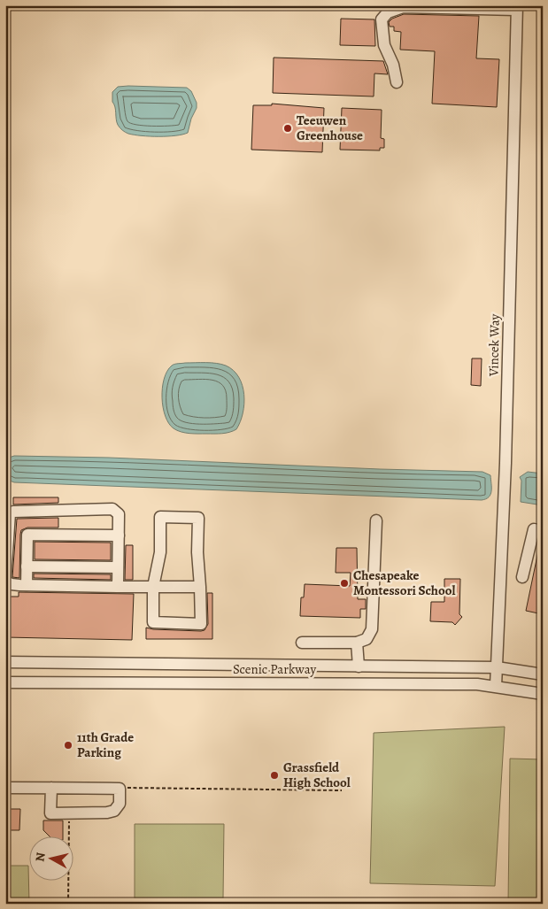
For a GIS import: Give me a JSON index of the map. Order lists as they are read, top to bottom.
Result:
{
  "streets": {
    "street": ["Vincek Way", "Scenic Parkway"]
  },
  "crossings": [
    ["Vincek Way", "Scenic Parkway"]
  ],
  "places": [
    "Teeuwen Greenhouse",
    "Chesapeake Montessori School",
    "11th Grade Parking",
    "Grassfield High School"
  ],
  "north": "left"
}
